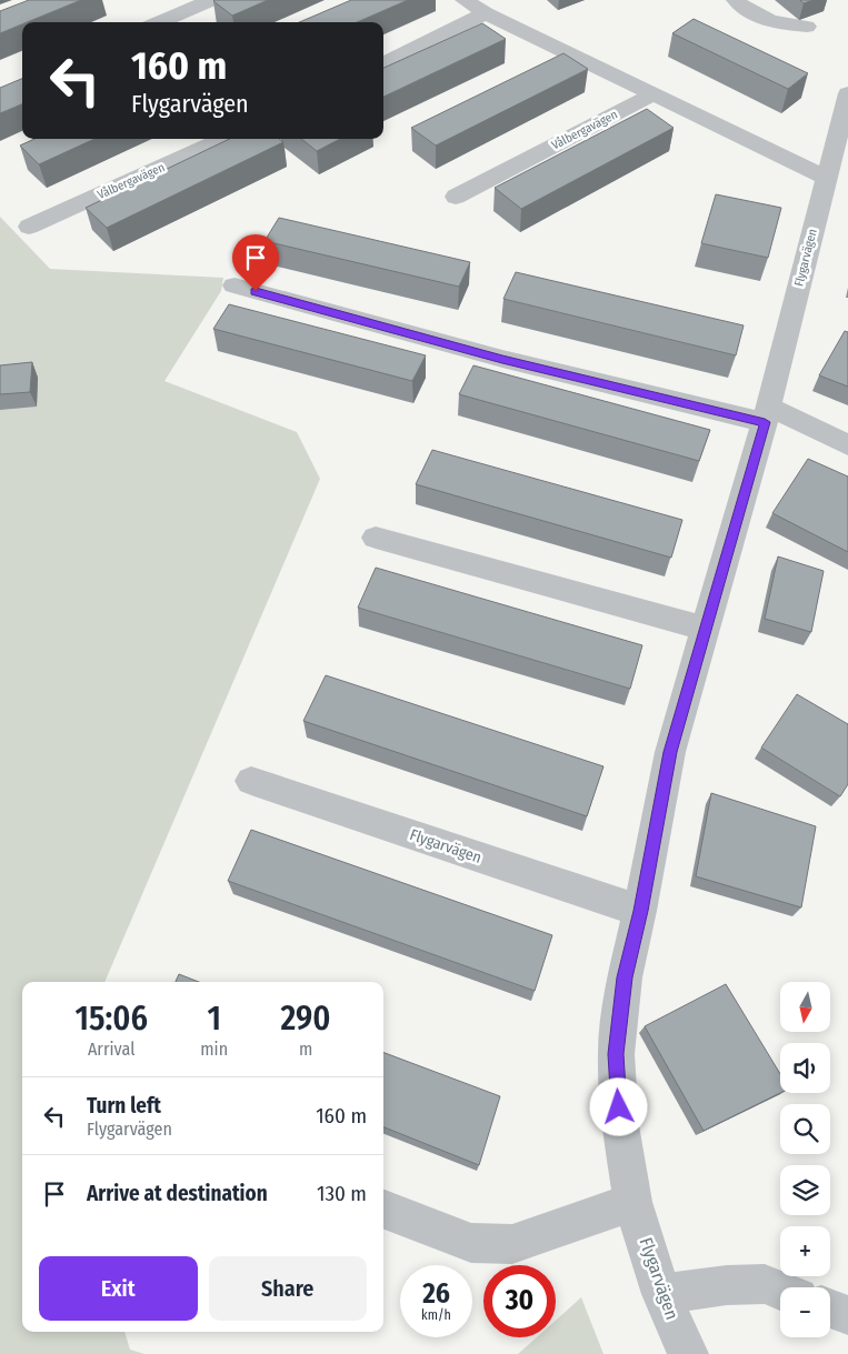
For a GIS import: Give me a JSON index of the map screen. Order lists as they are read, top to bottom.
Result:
{
  "streets": {
    "street": ["Vålbergavägen", "Flygarvägen"]
  },
  "north": "bottom",
  "page": {
    "turn": ["160 m", "Flygarvägen"],
    "map_buttons": ["+", "−"],
    "eta": [
      "15:06",
      "Arrival",
      "1",
      "min",
      "290",
      "m"
    ],
    "list": [
      {
        "name": "Turn left",
        "note": "Flygarvägen",
        "value": "160 m"
      },
      {
        "name": "Arrive at destination",
        "value": "130 m"
      }
    ],
    "buttons": ["Exit", "Share"],
    "speed": "26 km/h",
    "limit": "30"
  }
}
